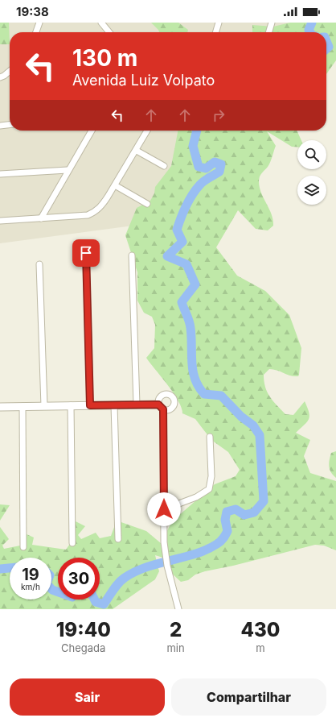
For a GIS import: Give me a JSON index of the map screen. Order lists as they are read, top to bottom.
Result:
{
  "page": {
    "status": "19:38",
    "turn": ["130 m", "Avenida Luiz Volpato"],
    "speed": "19 km/h",
    "limit": "30",
    "eta": [
      "19:40",
      "Chegada",
      "2",
      "min",
      "430",
      "m"
    ],
    "buttons": ["Sair", "Compartilhar"]
  }
}
